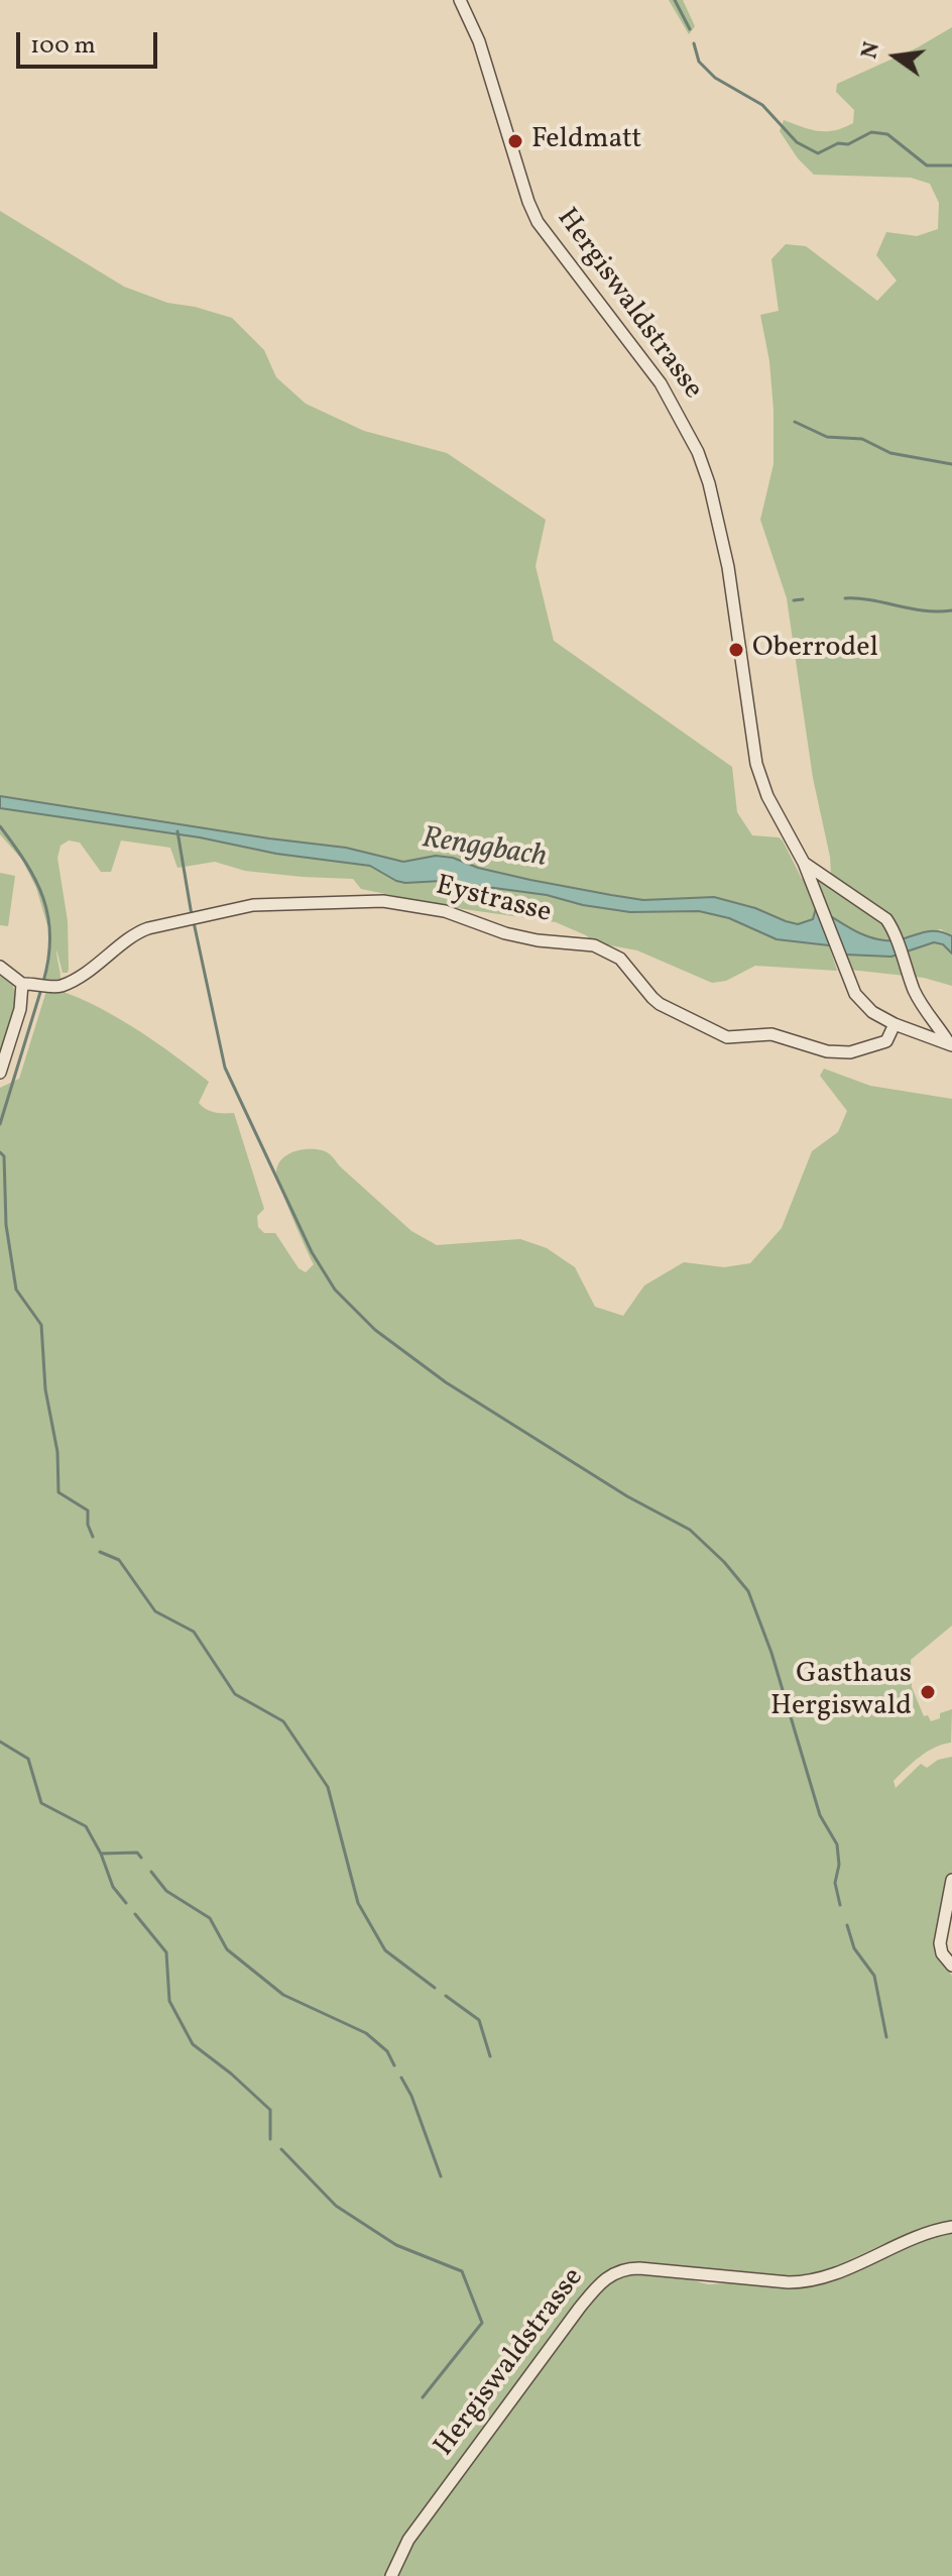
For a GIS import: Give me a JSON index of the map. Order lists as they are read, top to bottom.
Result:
{
  "streets": {
    "street": ["Hergiswaldstrasse", "Eystrasse"]
  },
  "crossings": [
    ["Hergiswaldstrasse", "Eystrasse"]
  ],
  "water": ["Renggbach"],
  "places": ["Feldmatt", "Oberrodel", "Gasthaus Hergiswald"],
  "scale_bar": "100 m",
  "north": "left"
}
